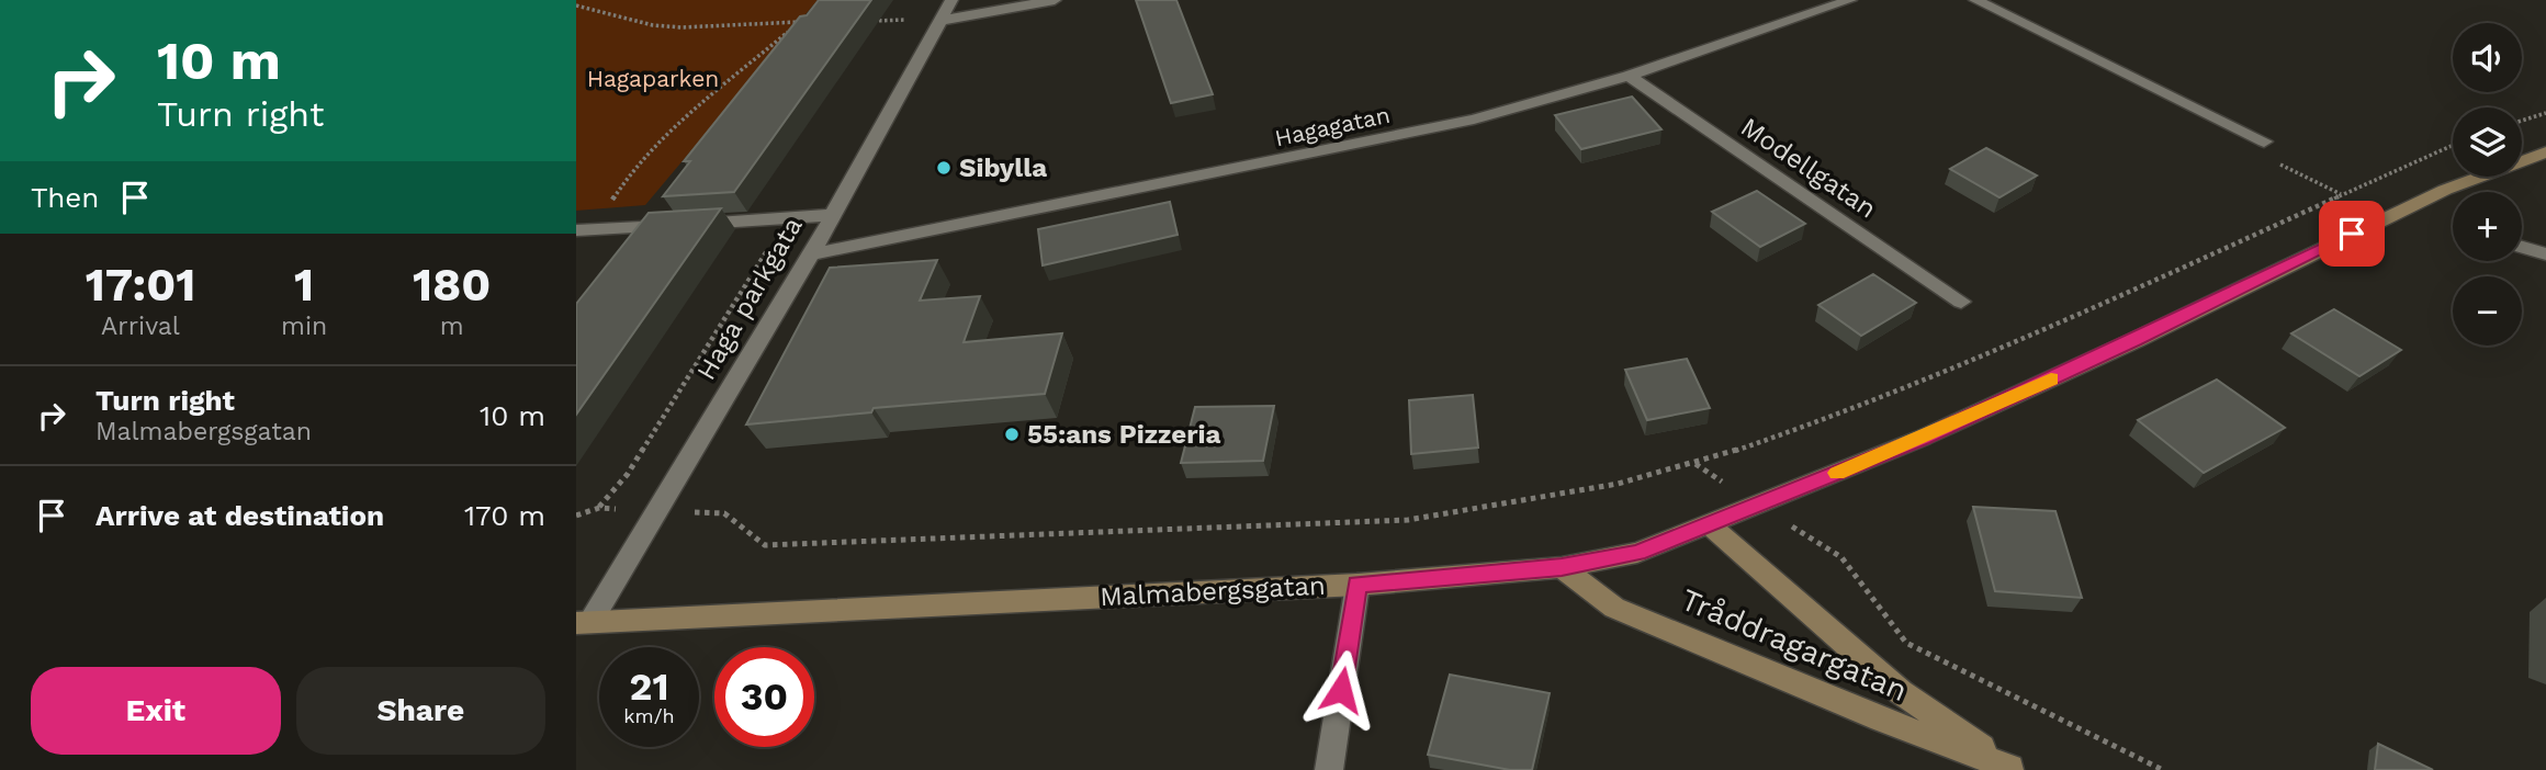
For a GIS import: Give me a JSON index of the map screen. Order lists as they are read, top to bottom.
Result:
{
  "streets": {
    "main road": ["Malmabergsgatan", "Tråddragargatan"],
    "street": ["Hagagatan", "Modellgatan", "Haga parkgata"]
  },
  "crossings": [
    ["Hagagatan", "Modellgatan"],
    ["Hagagatan", "Haga parkgata"],
    ["Haga parkgata", "Malmabergsgatan"],
    ["Malmabergsgatan", "Tråddragargatan"]
  ],
  "parks": ["Hagaparken"],
  "places": ["Sibylla", "55:ans Pizzeria"],
  "page": {
    "turn": ["10 m", "Turn right"],
    "map_buttons": ["+", "−"],
    "then": "Then",
    "eta": [
      "17:01",
      "Arrival",
      "1",
      "min",
      "180",
      "m"
    ],
    "list": [
      {
        "name": "Turn right",
        "note": "Malmabergsgatan",
        "value": "10 m"
      },
      {
        "name": "Arrive at destination",
        "value": "170 m"
      }
    ],
    "speed": "21 km/h",
    "limit": "30",
    "buttons": ["Exit", "Share"]
  }
}
